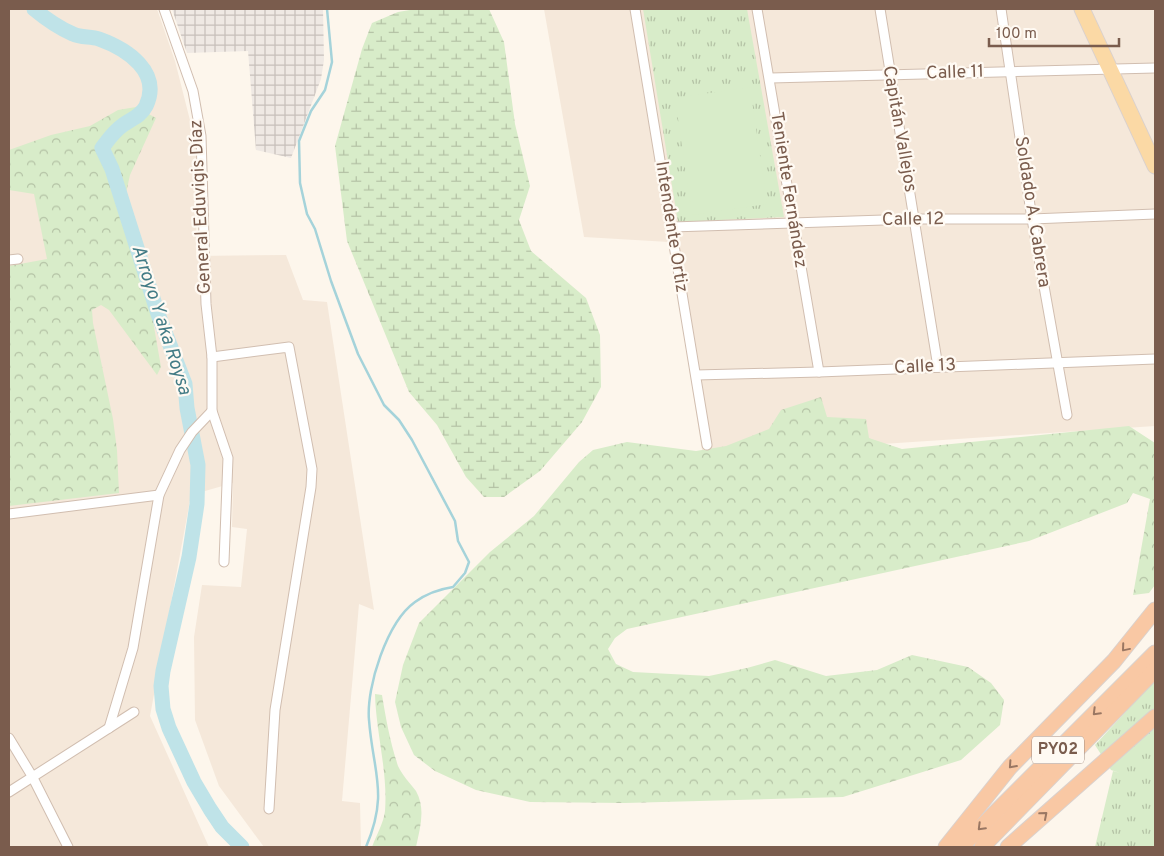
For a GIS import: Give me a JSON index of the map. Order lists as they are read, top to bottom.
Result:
{
  "streets": {
    "highway": ["PY02"],
    "street": [
      "Calle 11",
      "Capitán Vallejos",
      "Teniente Fernández",
      "General Eduvigis Díaz",
      "Soldado A. Cabrera",
      "Calle 12",
      "Intendente Ortiz",
      "Calle 13"
    ]
  },
  "crossings": [
    ["Calle 11", "Capitán Vallejos"],
    ["Calle 11", "Teniente Fernández"],
    ["Calle 11", "Soldado A. Cabrera"],
    ["Capitán Vallejos", "Calle 12"],
    ["Capitán Vallejos", "Calle 13"],
    ["Teniente Fernández", "Calle 12"],
    ["Teniente Fernández", "Calle 13"],
    ["Soldado A. Cabrera", "Calle 12"],
    ["Soldado A. Cabrera", "Calle 13"],
    ["Calle 12", "Intendente Ortiz"],
    ["Intendente Ortiz", "Calle 13"]
  ],
  "water": ["Arroyo Y aka Roysa"],
  "scale_bar": "100 m"
}
